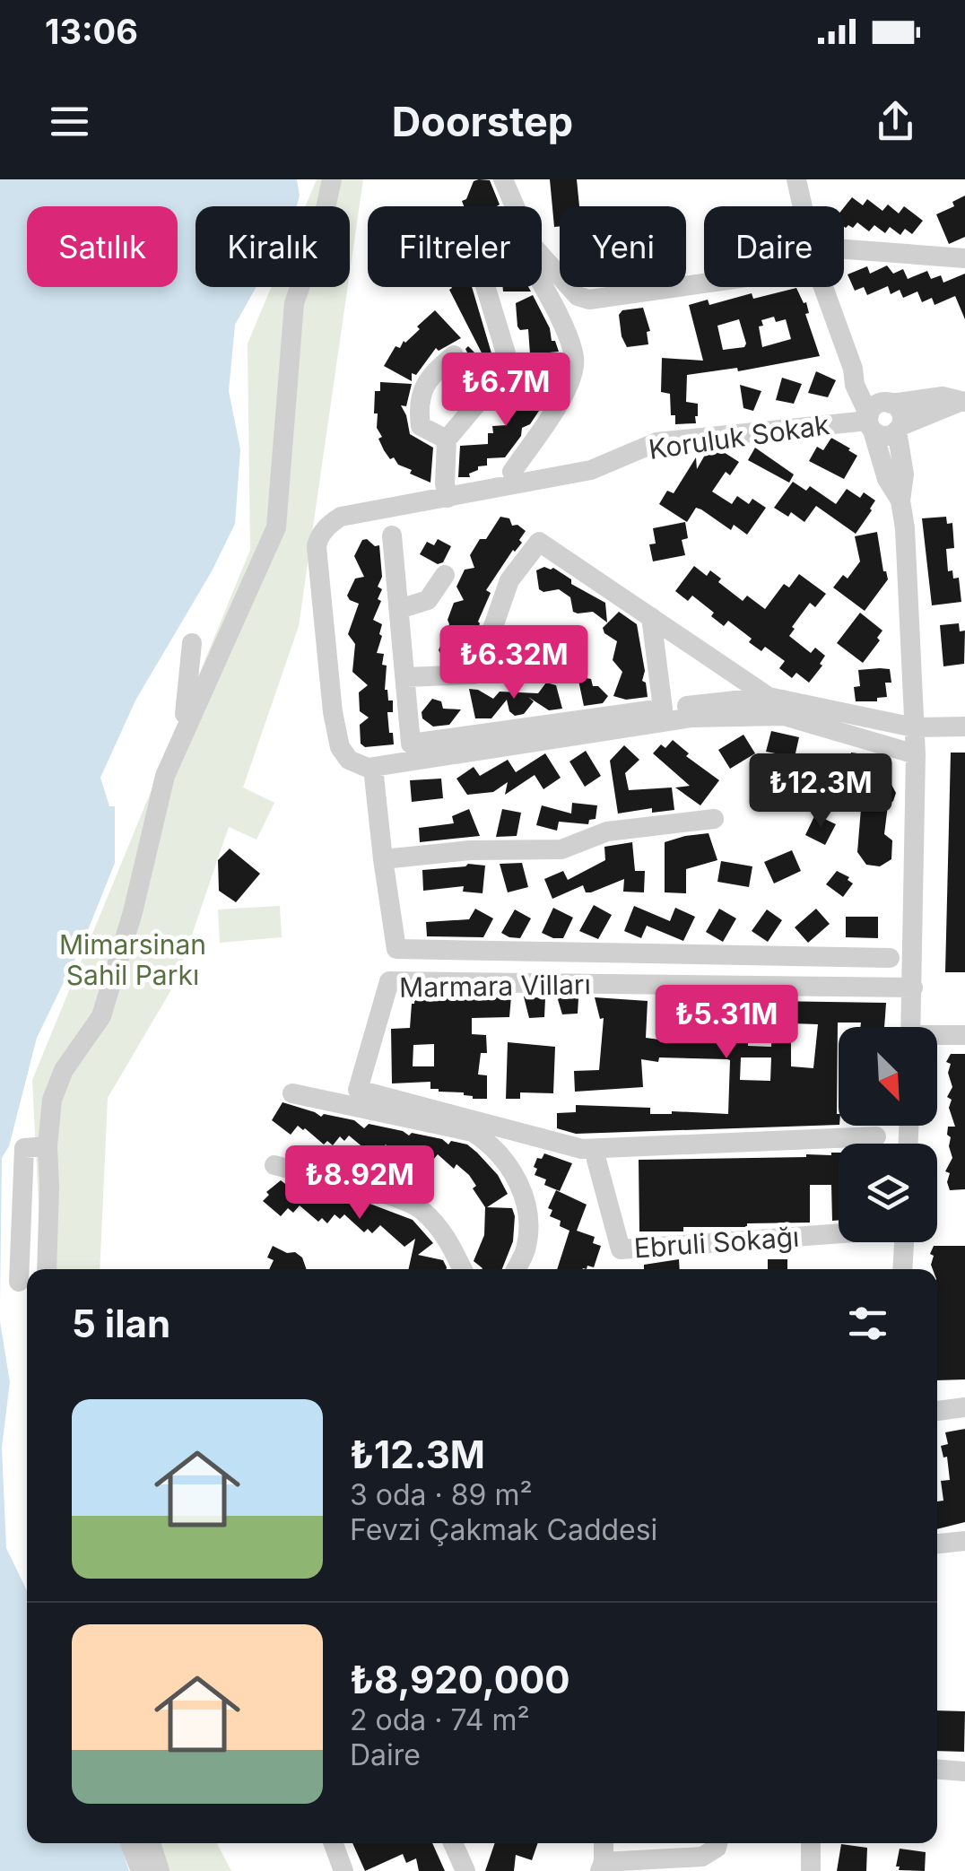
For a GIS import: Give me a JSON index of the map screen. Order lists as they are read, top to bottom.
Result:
{
  "streets": {
    "street": ["Koruluk Sokak", "Marmara Vilları", "Ebruli Sokağı"]
  },
  "parks": ["Mimarsinan Sahil Parkı"],
  "north": "bottom right",
  "page": {
    "status": "13:06",
    "header": "Doorstep",
    "chip": [
      "Satılık",
      "Kiralık",
      "Filtreler",
      "Yeni",
      "Daire"
    ],
    "price": [
      "₺6.7M",
      "₺6.32M",
      "₺12.3M",
      "₺5.31M",
      "₺8.92M"
    ],
    "heading": "5 ilan",
    "list": [
      {
        "name": "₺12.3M",
        "note": "3 oda · 89 m² · Fevzi Çakmak Caddesi"
      },
      {
        "name": "₺8,920,000",
        "note": "2 oda · 74 m² · Daire"
      }
    ]
  }
}
